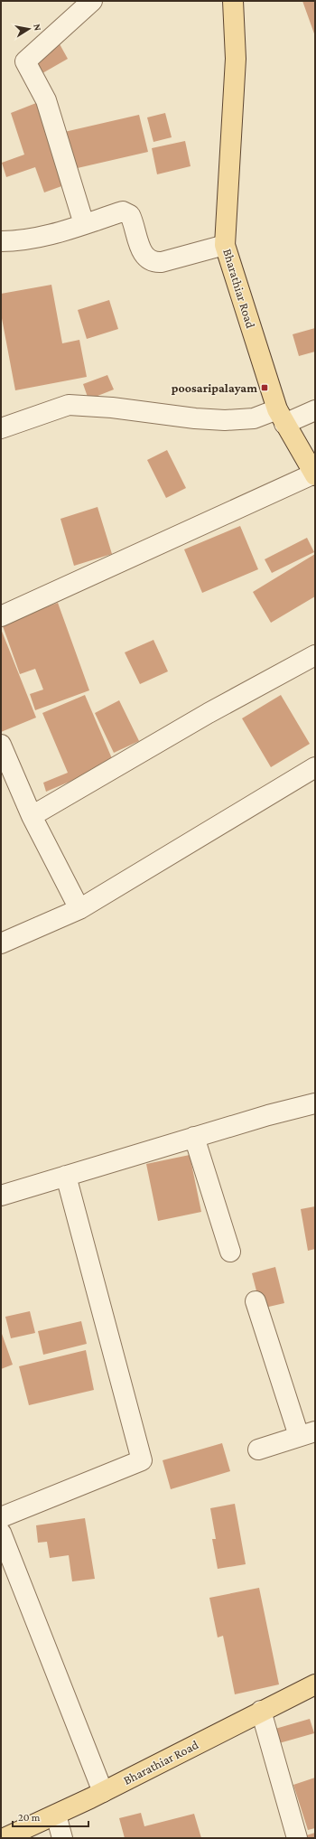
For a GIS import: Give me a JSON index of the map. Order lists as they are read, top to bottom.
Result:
{
  "streets": {
    "main road": ["Bharathiar Road"]
  },
  "places": {
    "transit": ["poosaripalayam"]
  },
  "scale_bar": "20 m",
  "north": "right"
}
